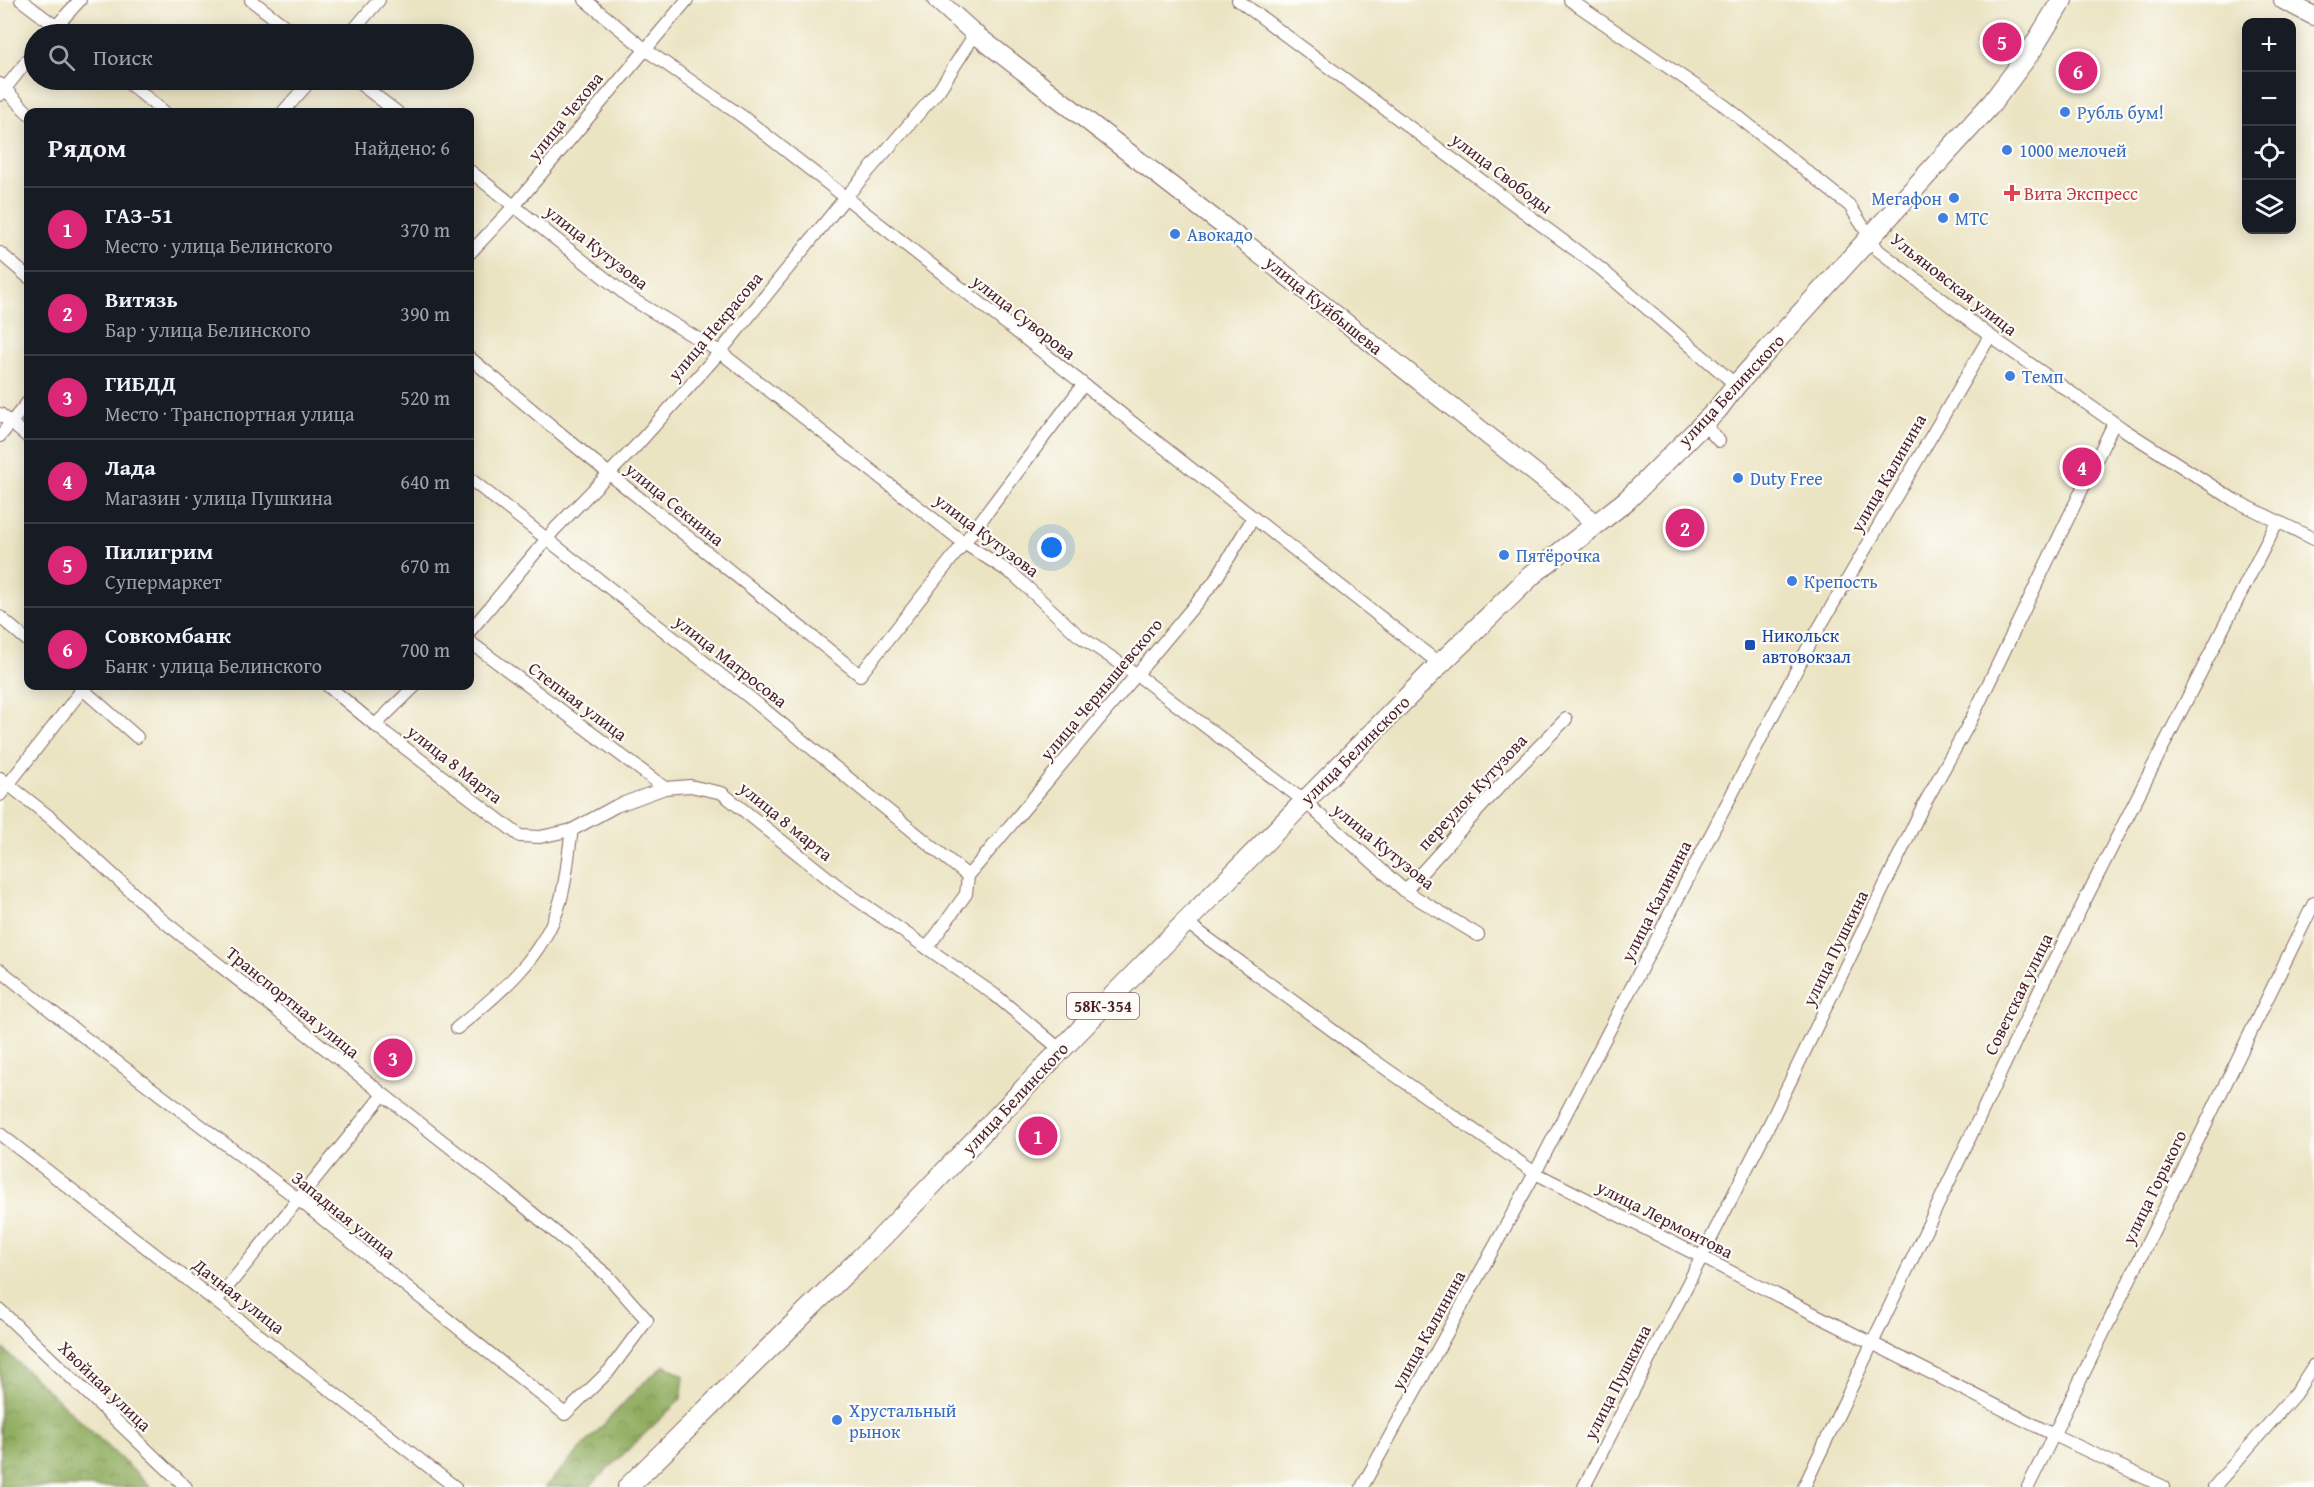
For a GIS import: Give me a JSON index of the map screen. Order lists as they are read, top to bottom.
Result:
{
  "streets": {
    "main road": ["улица Куйбышева", "улица Белинского", "58К-354"],
    "street": [
      "улица Чехова",
      "улица Свободы",
      "улица Кутузова",
      "Ульяновская улица",
      "улица Суворова",
      "улица Некрасова",
      "улица Калинина",
      "улица Секнина",
      "улица Матросова",
      "улица Чернышевского",
      "Степная улица",
      "улица 8 Марта",
      "переулок Кутузова",
      "улица 8 марта",
      "улица Пушкина",
      "Советская улица",
      "Транспортная улица",
      "улица Горького",
      "Западная улица",
      "улица Лермонтова",
      "Дачная улица",
      "Хвойная улица"
    ]
  },
  "crossings": [
    ["улица Чехова", "улица Кутузова"],
    ["улица Чехова", "улица Суворова"],
    ["улица Свободы", "улица Белинского"],
    ["улица Кутузова", "улица Некрасова"],
    ["улица Кутузова", "улица Белинского"],
    ["улица Кутузова", "улица Секнина"],
    ["улица Кутузова", "улица Чернышевского"],
    ["улица Кутузова", "переулок Кутузова"],
    ["Ульяновская улица", "улица Белинского"],
    ["Ульяновская улица", "улица Калинина"],
    ["Ульяновская улица", "улица Пушкина"],
    ["Ульяновская улица", "Советская улица"],
    ["улица Куйбышева", "улица Некрасова"],
    ["улица Куйбышева", "улица Белинского"],
    ["улица Суворова", "улица Некрасова"],
    ["улица Суворова", "улица Белинского"],
    ["улица Суворова", "улица Чернышевского"],
    ["улица Некрасова", "улица Секнина"],
    ["улица Некрасова", "улица Матросова"],
    ["улица Белинского", "улица 8 марта"],
    ["улица Белинского", "улица Лермонтова"],
    ["улица Калинина", "улица Лермонтова"],
    ["улица Матросова", "улица Чернышевского"],
    ["Степная улица", "улица 8 марта"],
    ["улица 8 Марта", "улица 8 марта"],
    ["улица Пушкина", "улица Лермонтова"],
    ["Советская улица", "улица Лермонтова"],
    ["Транспортная улица", "Западная улица"],
    ["улица Горького", "улица Лермонтова"]
  ],
  "places": {
    "other": [
      "Рубль бум!",
      "1000 мелочей",
      "Мегафон",
      "МТС",
      "Авокадо",
      "Темп",
      "Duty Free",
      "Пятёрочка",
      "Крепость",
      "Хрустальный рынок"
    ],
    "health": ["Вита Экспресс"],
    "transit": ["Никольск автовокзал"]
  },
  "page": {
    "map_buttons": ["+", "−"],
    "pins": [
      "5",
      "6",
      "4",
      "2",
      "3",
      "1"
    ],
    "search": "Поиск",
    "heading": ["Рядом", "Найдено: 6"],
    "list": [
      {
        "mark": "1",
        "name": "ГАЗ-51",
        "note": "Место · улица Белинского",
        "value": "370 m"
      },
      {
        "mark": "2",
        "name": "Витязь",
        "note": "Бар · улица Белинского",
        "value": "390 m"
      },
      {
        "mark": "3",
        "name": "ГИБДД",
        "note": "Место · Транспортная улица",
        "value": "520 m"
      },
      {
        "mark": "4",
        "name": "Лада",
        "note": "Магазин · улица Пушкина",
        "value": "640 m"
      },
      {
        "mark": "5",
        "name": "Пилигрим",
        "note": "Супермаркет",
        "value": "670 m"
      },
      {
        "mark": "6",
        "name": "Совкомбанк",
        "note": "Банк · улица Белинского",
        "value": "700 m"
      }
    ]
  }
}
